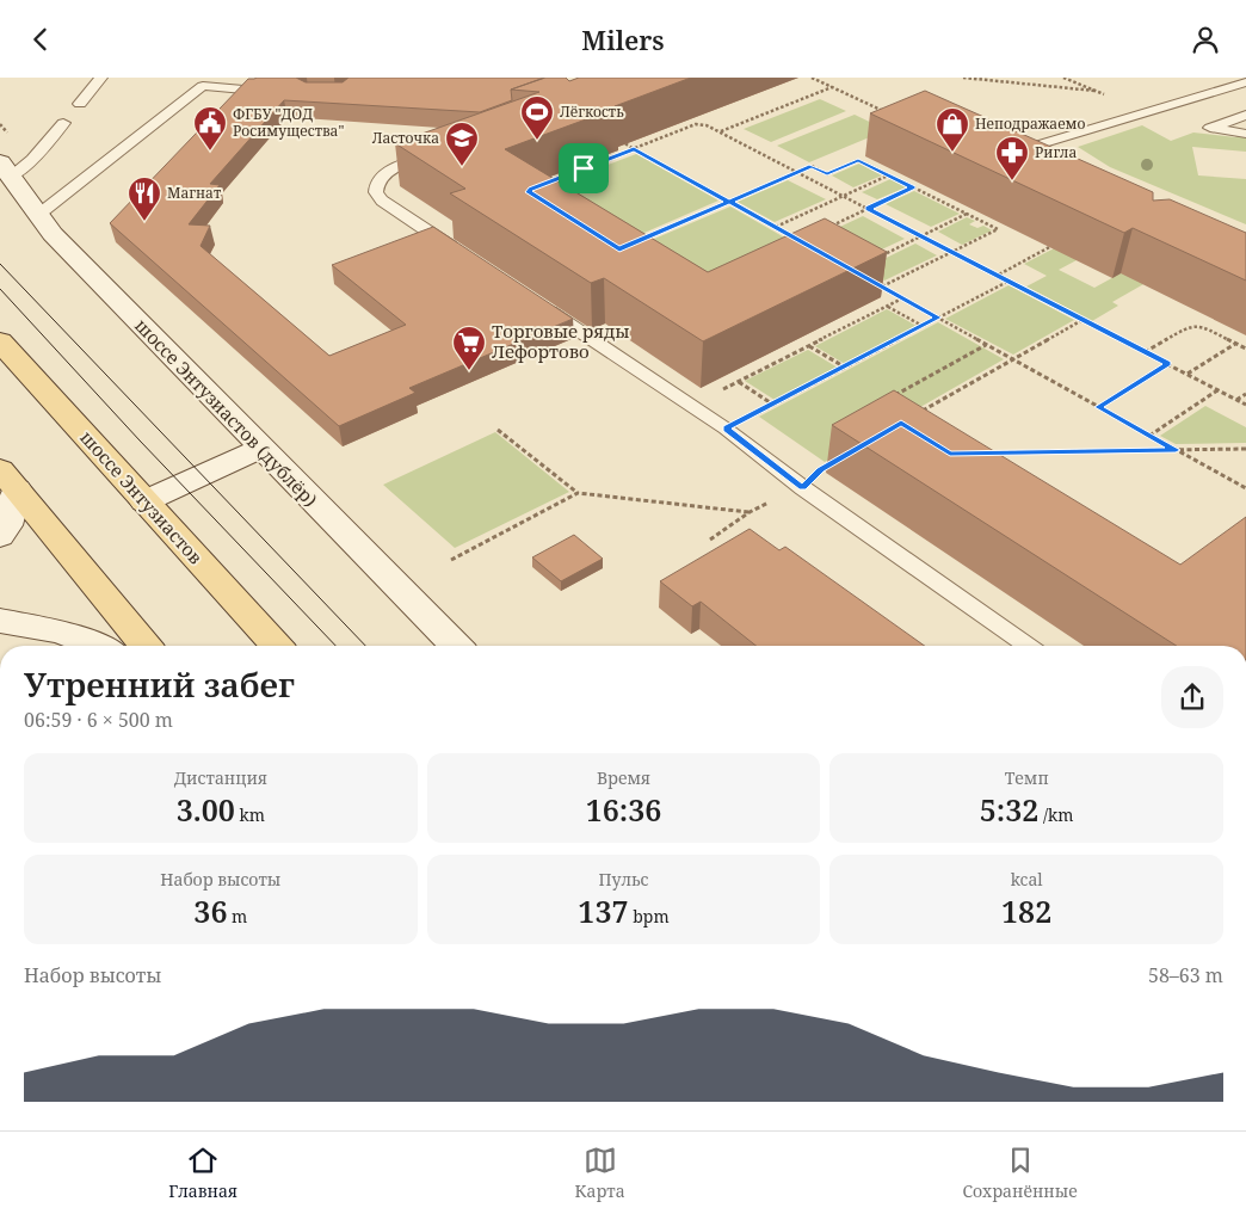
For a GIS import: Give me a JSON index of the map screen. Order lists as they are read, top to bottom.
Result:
{
  "streets": {
    "main road": ["шоссе Энтузиастов"],
    "street": ["шоссе Энтузиастов (дублёр)"]
  },
  "places": {
    "sports": ["Лёгкость"],
    "public building": ["ФГБУ \"ДОД Росимущества\""],
    "shop": ["Неподражаемо"],
    "school or university": ["Ласточка"],
    "pharmacy": ["Ригла"],
    "restaurant": ["Магнат"],
    "supermarket": ["Торговые ряды Лефортово"]
  },
  "page": {
    "header": "Milers",
    "heading": ["Утренний забег", "06:59 · 6 × 500 m"],
    "stats": [
      ["Дистанция", "3.00 km"],
      ["Время", "16:36"],
      ["Темп", "5:32 /km"],
      ["Набор высоты", "36 m"],
      ["Пульс", "137 bpm"],
      ["kcal", "182"]
    ],
    "chart": ["Набор высоты", "58–63 m"],
    "tabs": ["Главная", "Карта", "Сохранённые"]
  }
}
